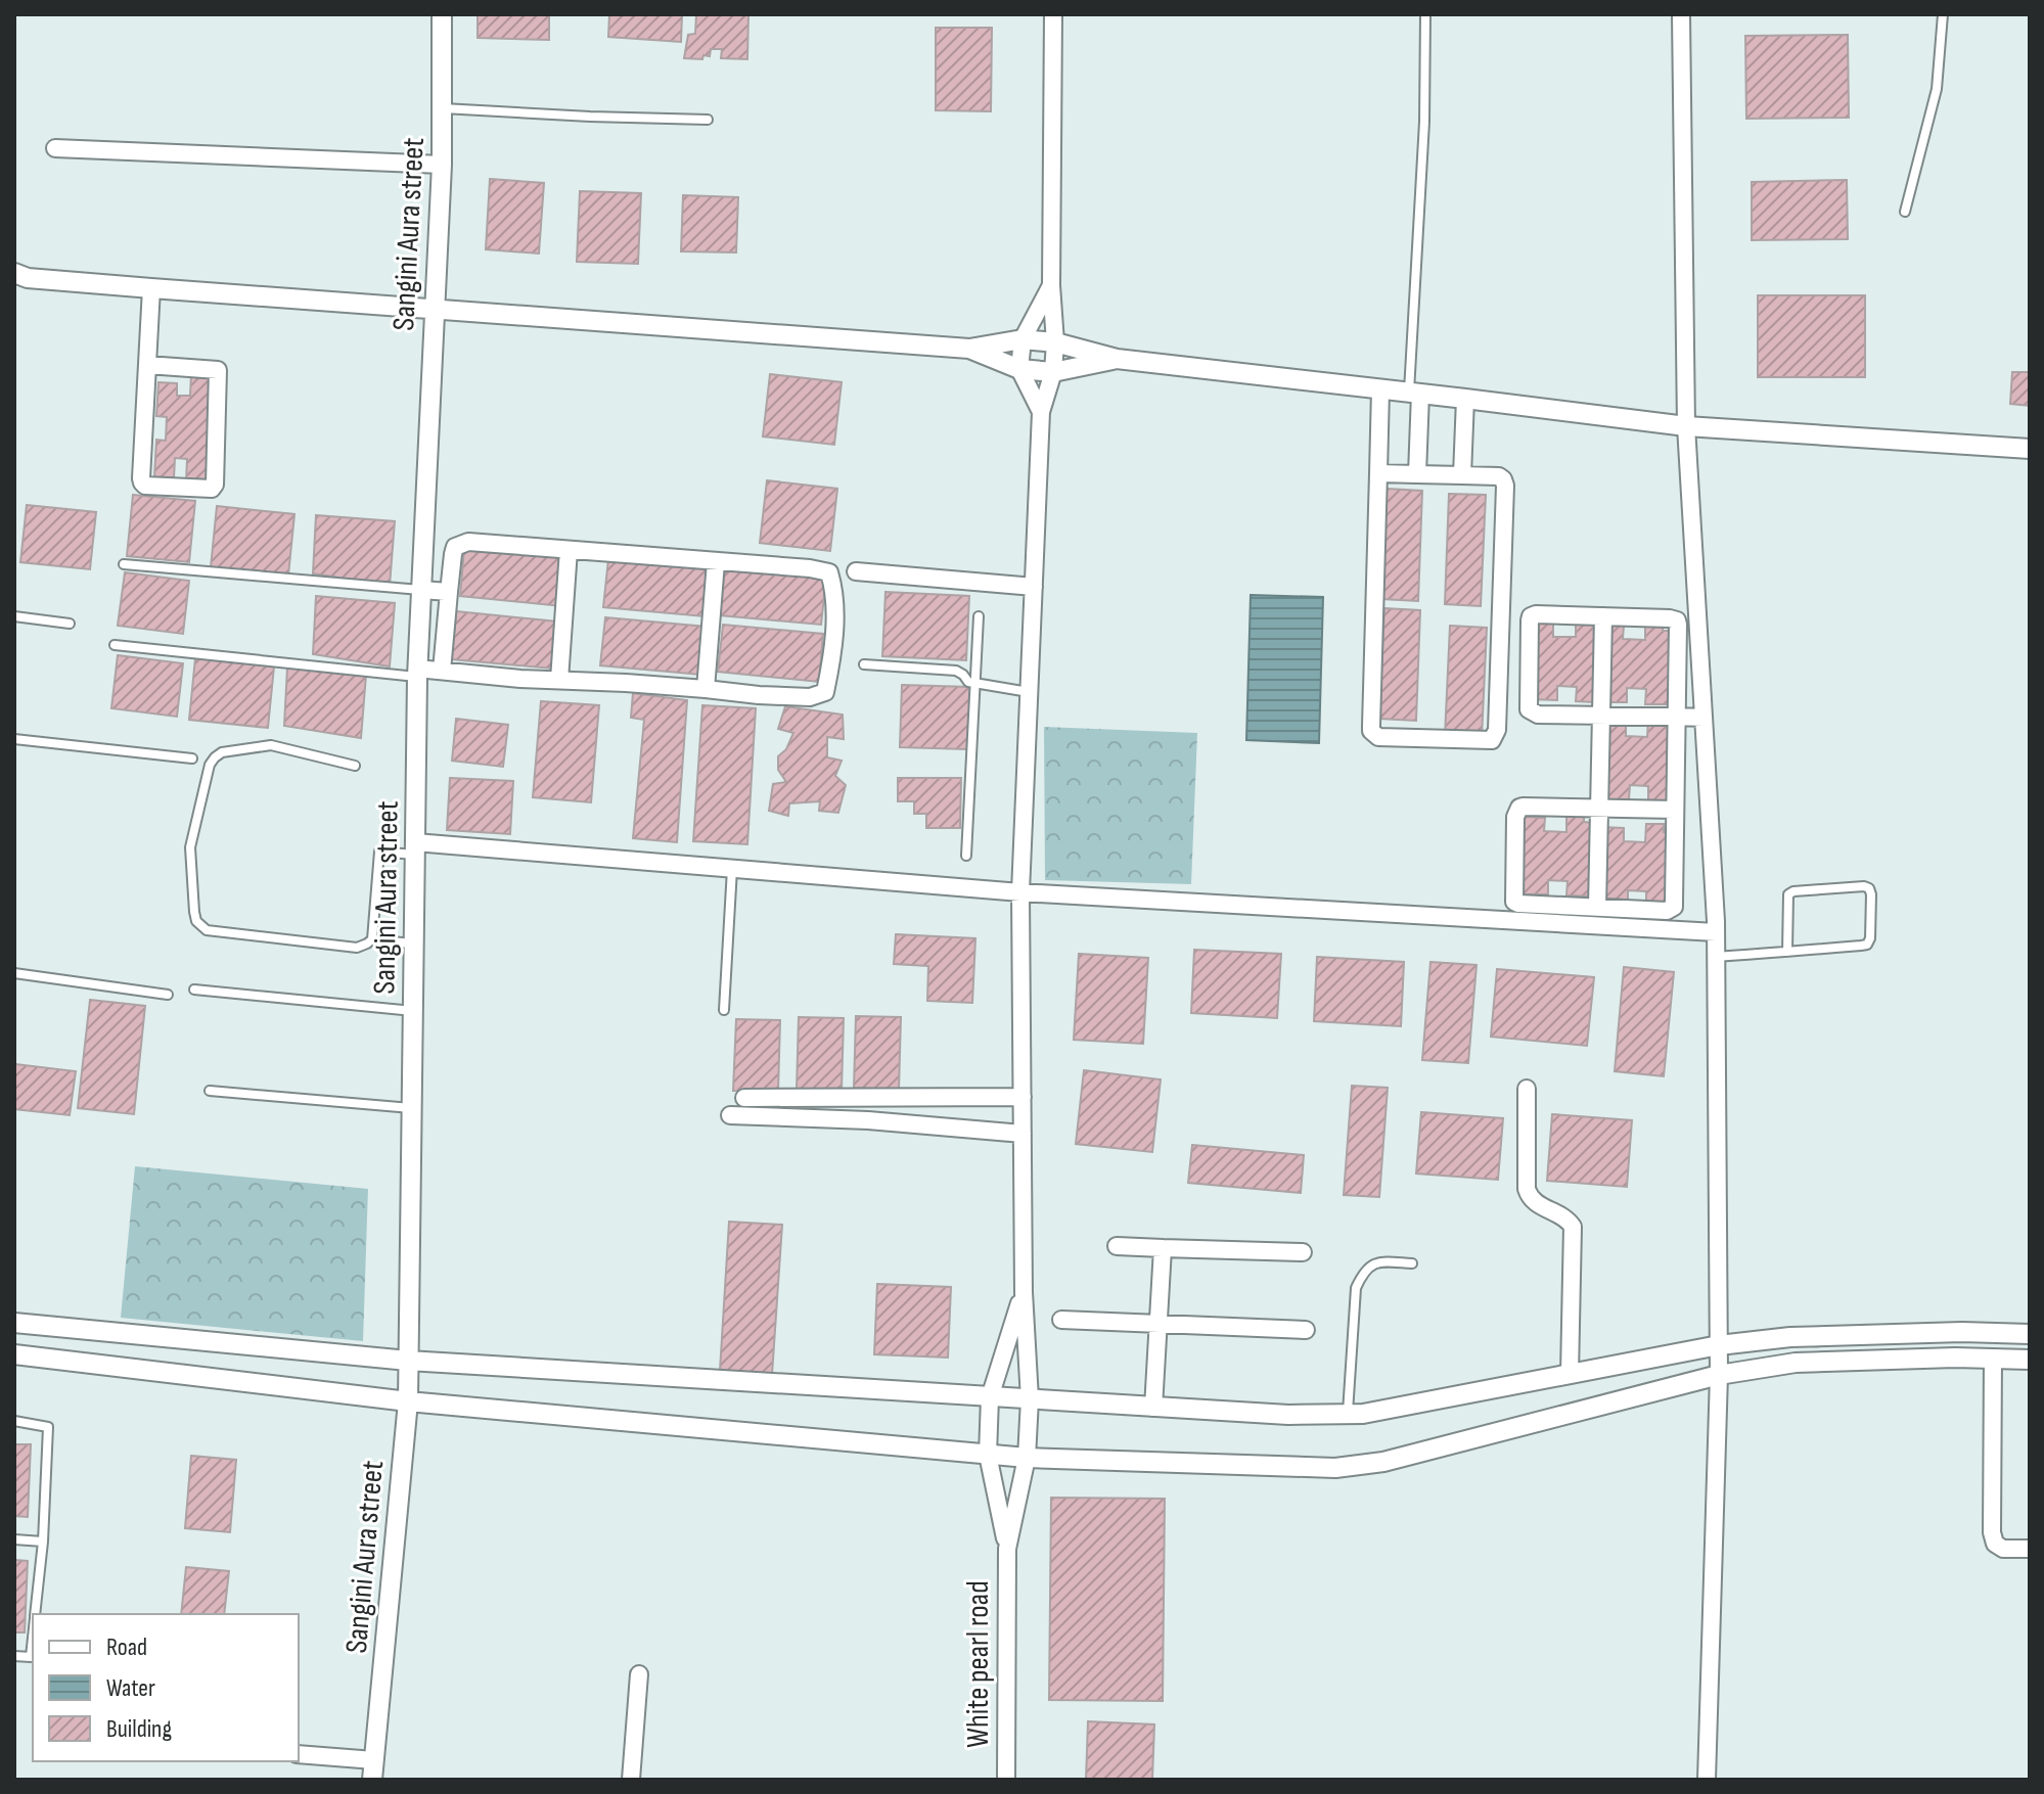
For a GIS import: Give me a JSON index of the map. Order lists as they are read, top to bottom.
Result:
{
  "streets": {
    "street": ["Sangini Aura street", "White pearl road"]
  },
  "legend": ["Road", "Water", "Building"]
}
